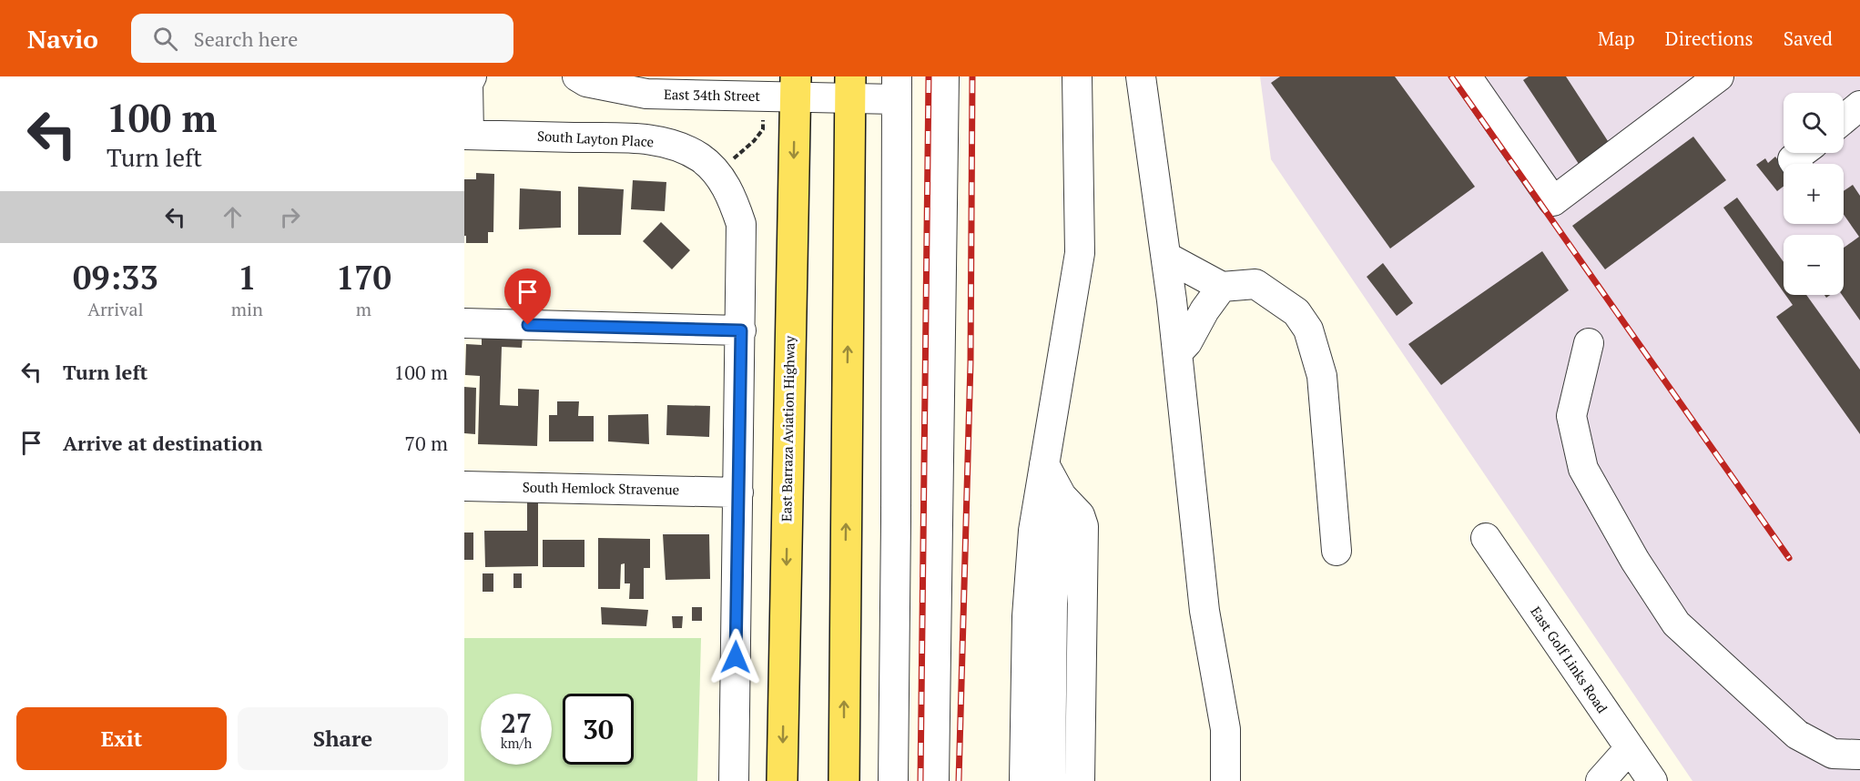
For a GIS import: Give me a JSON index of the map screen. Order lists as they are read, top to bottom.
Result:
{
  "streets": {
    "main road": ["East Barraza Aviation Highway"],
    "street": [
      "East 34th Street",
      "South Layton Place",
      "South Hemlock Stravenue",
      "East Golf Links Road"
    ]
  },
  "crossings": [
    ["East 34th Street", "East Barraza Aviation Highway"],
    ["South Layton Place", "South Hemlock Stravenue"]
  ],
  "page": {
    "header": "Navio",
    "search": "Search here",
    "nav": ["Map", "Directions", "Saved"],
    "turn": ["100 m", "Turn left"],
    "map_buttons": ["+", "−"],
    "eta": [
      "09:33",
      "Arrival",
      "1",
      "min",
      "170",
      "m"
    ],
    "list": [
      {
        "name": "Turn left",
        "value": "100 m"
      },
      {
        "name": "Arrive at destination",
        "value": "70 m"
      }
    ],
    "speed": "27 km/h",
    "limit": "30",
    "buttons": ["Exit", "Share"]
  }
}
